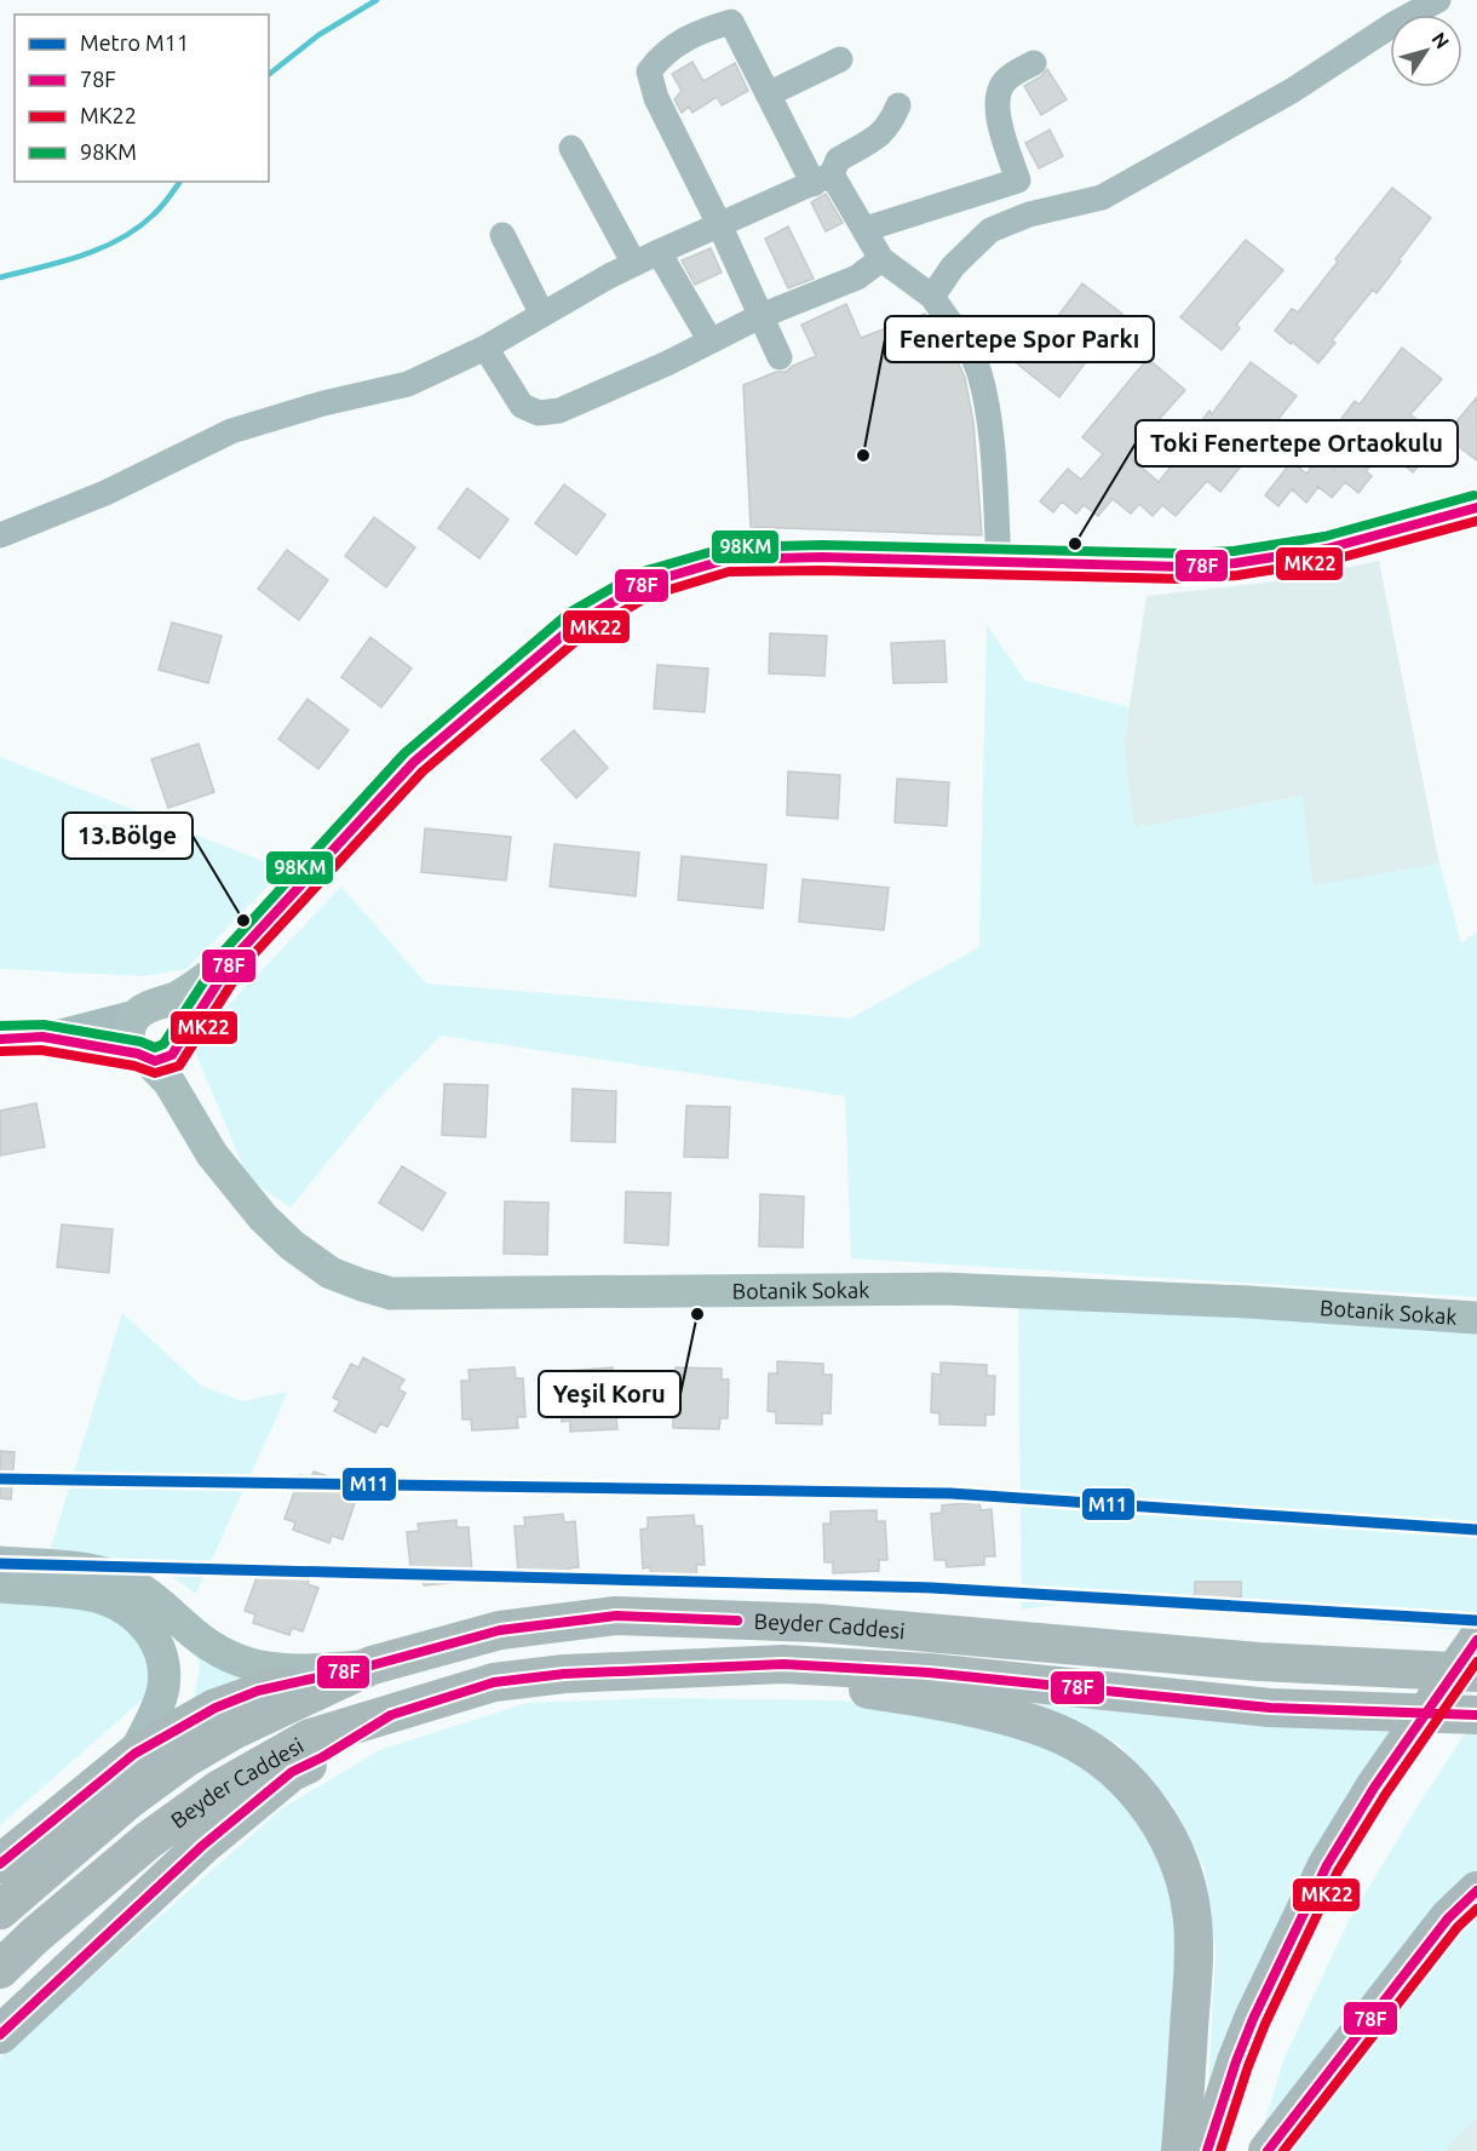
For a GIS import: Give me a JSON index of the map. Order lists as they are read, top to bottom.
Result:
{
  "streets": {
    "highway": ["Beyder Caddesi"],
    "main road": ["Botanik Sokak"]
  },
  "places": [
    "Fenertepe Spor Parkı",
    "Toki Fenertepe Ortaokulu",
    "13.Bölge",
    "Yeşil Koru"
  ],
  "lines": [
    "transit line 98KM",
    "transit line 78F",
    "transit line MK22",
    "metro line M11"
  ],
  "legend": [
    "Metro M11",
    "78F",
    "MK22",
    "98KM"
  ],
  "north": "top right"
}
